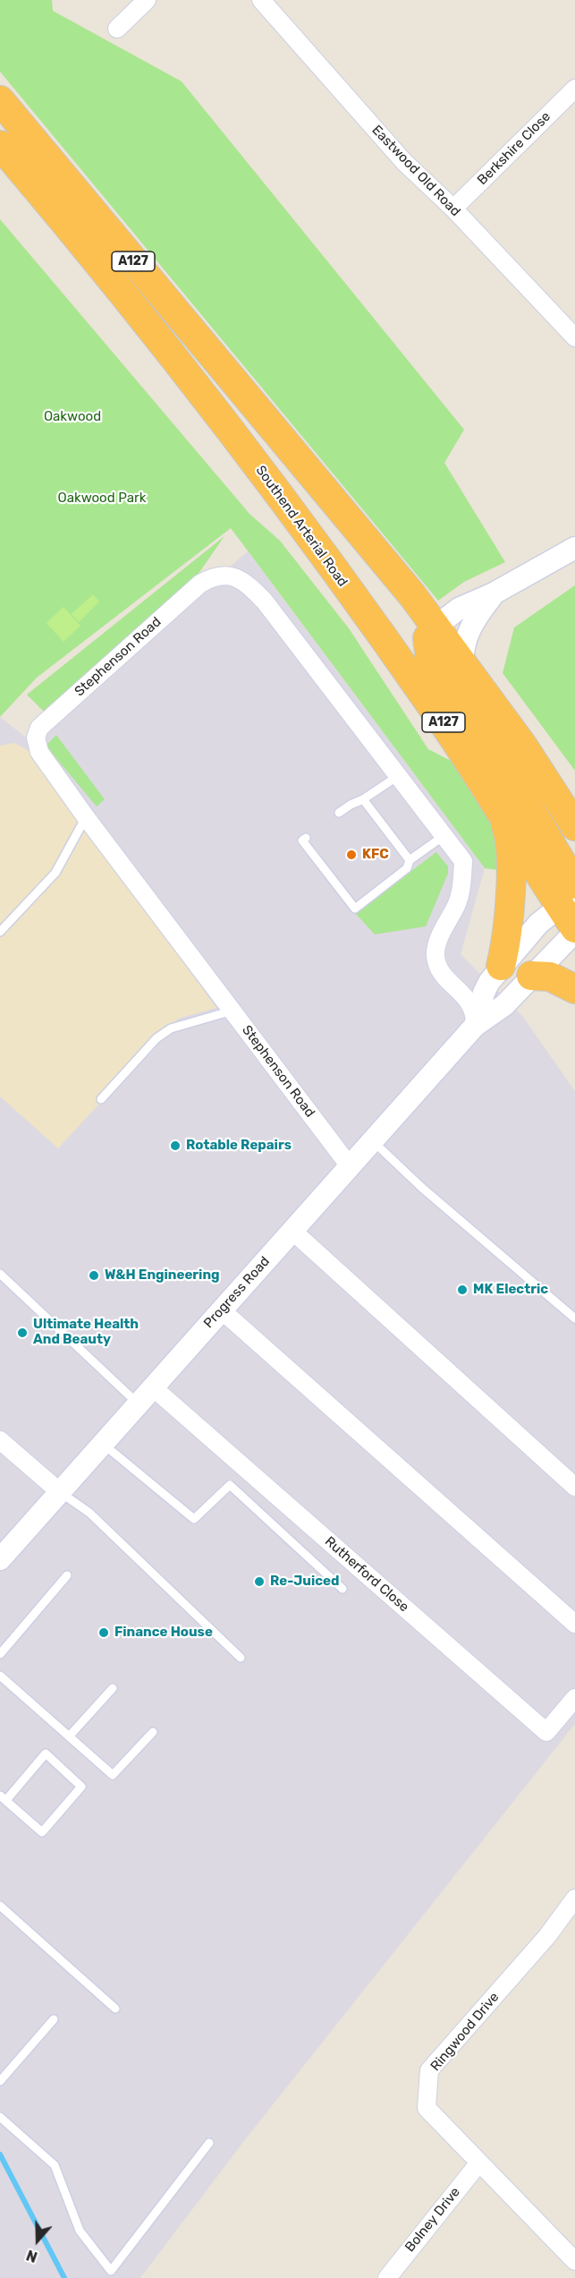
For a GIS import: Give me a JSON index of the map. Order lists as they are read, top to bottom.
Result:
{
  "streets": {
    "highway": ["A127", "Southend Arterial Road"],
    "street": [
      "Berkshire Close",
      "Eastwood Old Road",
      "Stephenson Road",
      "Progress Road",
      "Rutherford Close",
      "Ringwood Drive",
      "Bolney Drive"
    ]
  },
  "crossings": [
    ["Berkshire Close", "Eastwood Old Road"],
    ["Southend Arterial Road", "Progress Road"],
    ["Stephenson Road", "Progress Road"],
    ["Progress Road", "Rutherford Close"],
    ["Ringwood Drive", "Bolney Drive"]
  ],
  "parks": ["Oakwood", "Oakwood Park"],
  "places": [
    "KFC",
    "Rotable Repairs",
    "W&H Engineering",
    "MK Electric",
    "Ultimate Health And Beauty",
    "Re-Juiced",
    "Finance House"
  ],
  "north": "bottom"
}
